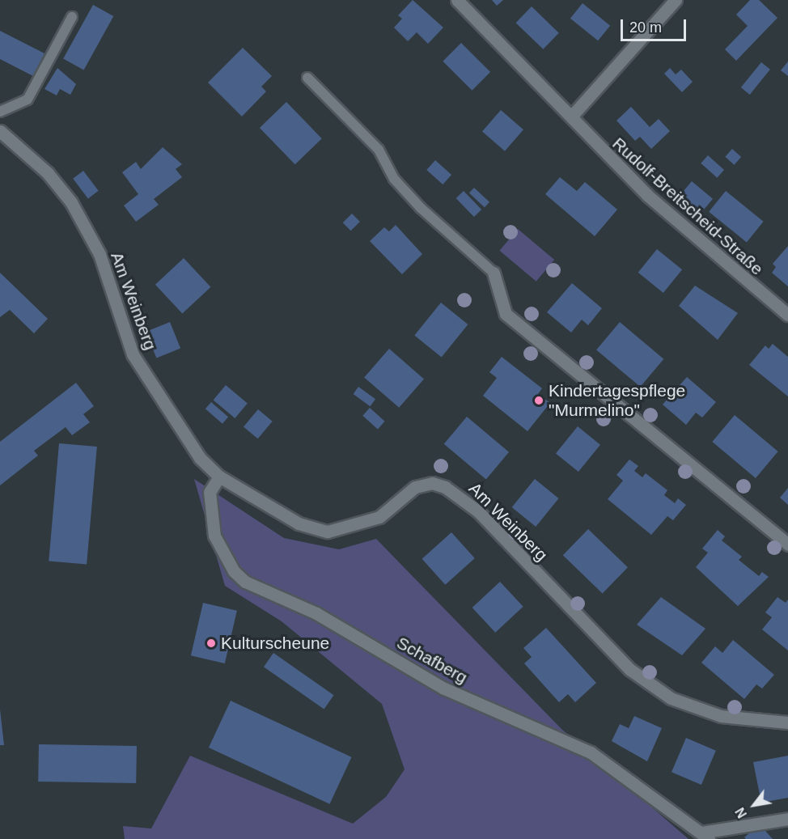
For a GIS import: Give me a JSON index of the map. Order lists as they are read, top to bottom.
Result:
{
  "streets": {
    "street": ["Rudolf-Breitscheid-Straße", "Am Weinberg", "Schafberg"]
  },
  "crossings": [
    ["Am Weinberg", "Schafberg"]
  ],
  "places": ["Kindertagespflege \"Murmelino\"", "Kulturscheune"],
  "scale_bar": "20 m",
  "north": "bottom left"
}
